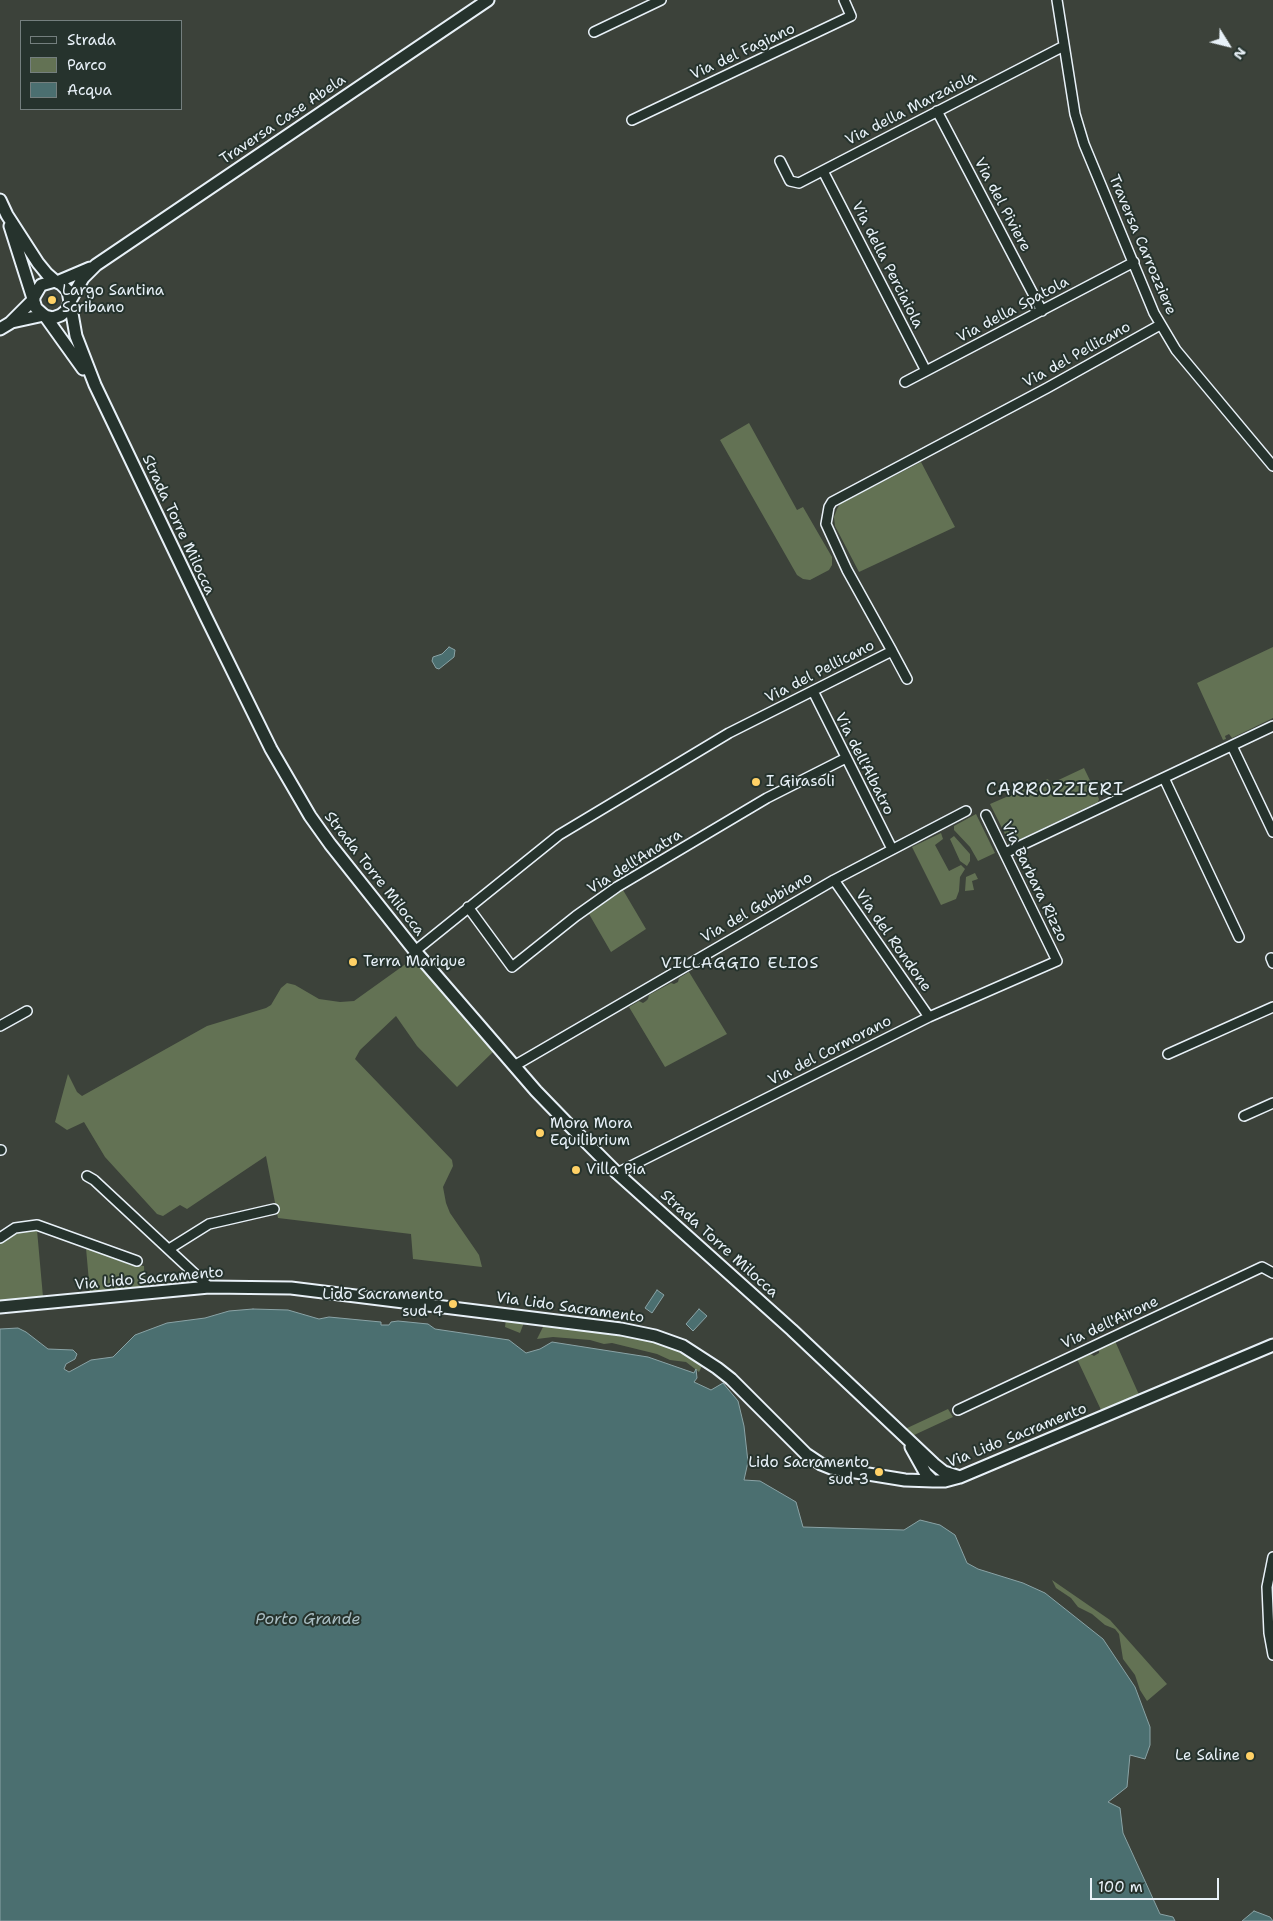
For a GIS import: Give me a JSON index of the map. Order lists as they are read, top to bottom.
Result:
{
  "streets": {
    "street": [
      "Via del Fagiano",
      "Via della Marzaiola",
      "Traversa Case Abela",
      "Via del Piviere",
      "Traversa Carrozziere",
      "Via della Perciaiola",
      "Via della Spatola",
      "Via del Pellicano",
      "Strada Torre Milocca",
      "Via dell'Albatro",
      "Via dell'Anatra",
      "Via Barbara Rizzo",
      "Via del Gabbiano",
      "Via del Rondone",
      "Via del Cormorano",
      "Via Lido Sacramento",
      "Via dell'Airone"
    ]
  },
  "crossings": [
    ["Via della Marzaiola", "Via del Piviere"],
    ["Via della Marzaiola", "Traversa Carrozziere"],
    ["Via della Marzaiola", "Via della Perciaiola"],
    ["Via del Piviere", "Via della Spatola"],
    ["Traversa Carrozziere", "Via della Spatola"],
    ["Traversa Carrozziere", "Via del Pellicano"],
    ["Via della Perciaiola", "Via della Spatola"],
    ["Via del Pellicano", "Strada Torre Milocca"],
    ["Via del Pellicano", "Via dell'Albatro"],
    ["Via del Pellicano", "Via dell'Anatra"],
    ["Strada Torre Milocca", "Via del Gabbiano"],
    ["Strada Torre Milocca", "Via del Cormorano"],
    ["Strada Torre Milocca", "Via Lido Sacramento"],
    ["Via dell'Albatro", "Via dell'Anatra"],
    ["Via dell'Albatro", "Via del Gabbiano"],
    ["Via Barbara Rizzo", "Via del Cormorano"],
    ["Via del Gabbiano", "Via del Rondone"],
    ["Via del Rondone", "Via del Cormorano"]
  ],
  "districts": ["CARROZZIERI", "VILLAGGIO ELIOS"],
  "water": ["Porto Grande"],
  "places": [
    "Largo Santina Scribano",
    "I Girasoli",
    "Terra Marique",
    "Mora Mora Equilibrium",
    "Villa Pia",
    "Lido Sacramento sud 4",
    "Lido Sacramento sud 3",
    "Le Saline"
  ],
  "legend": ["Strada", "Parco", "Acqua"],
  "scale_bar": "100 m",
  "north": "bottom right"
}
